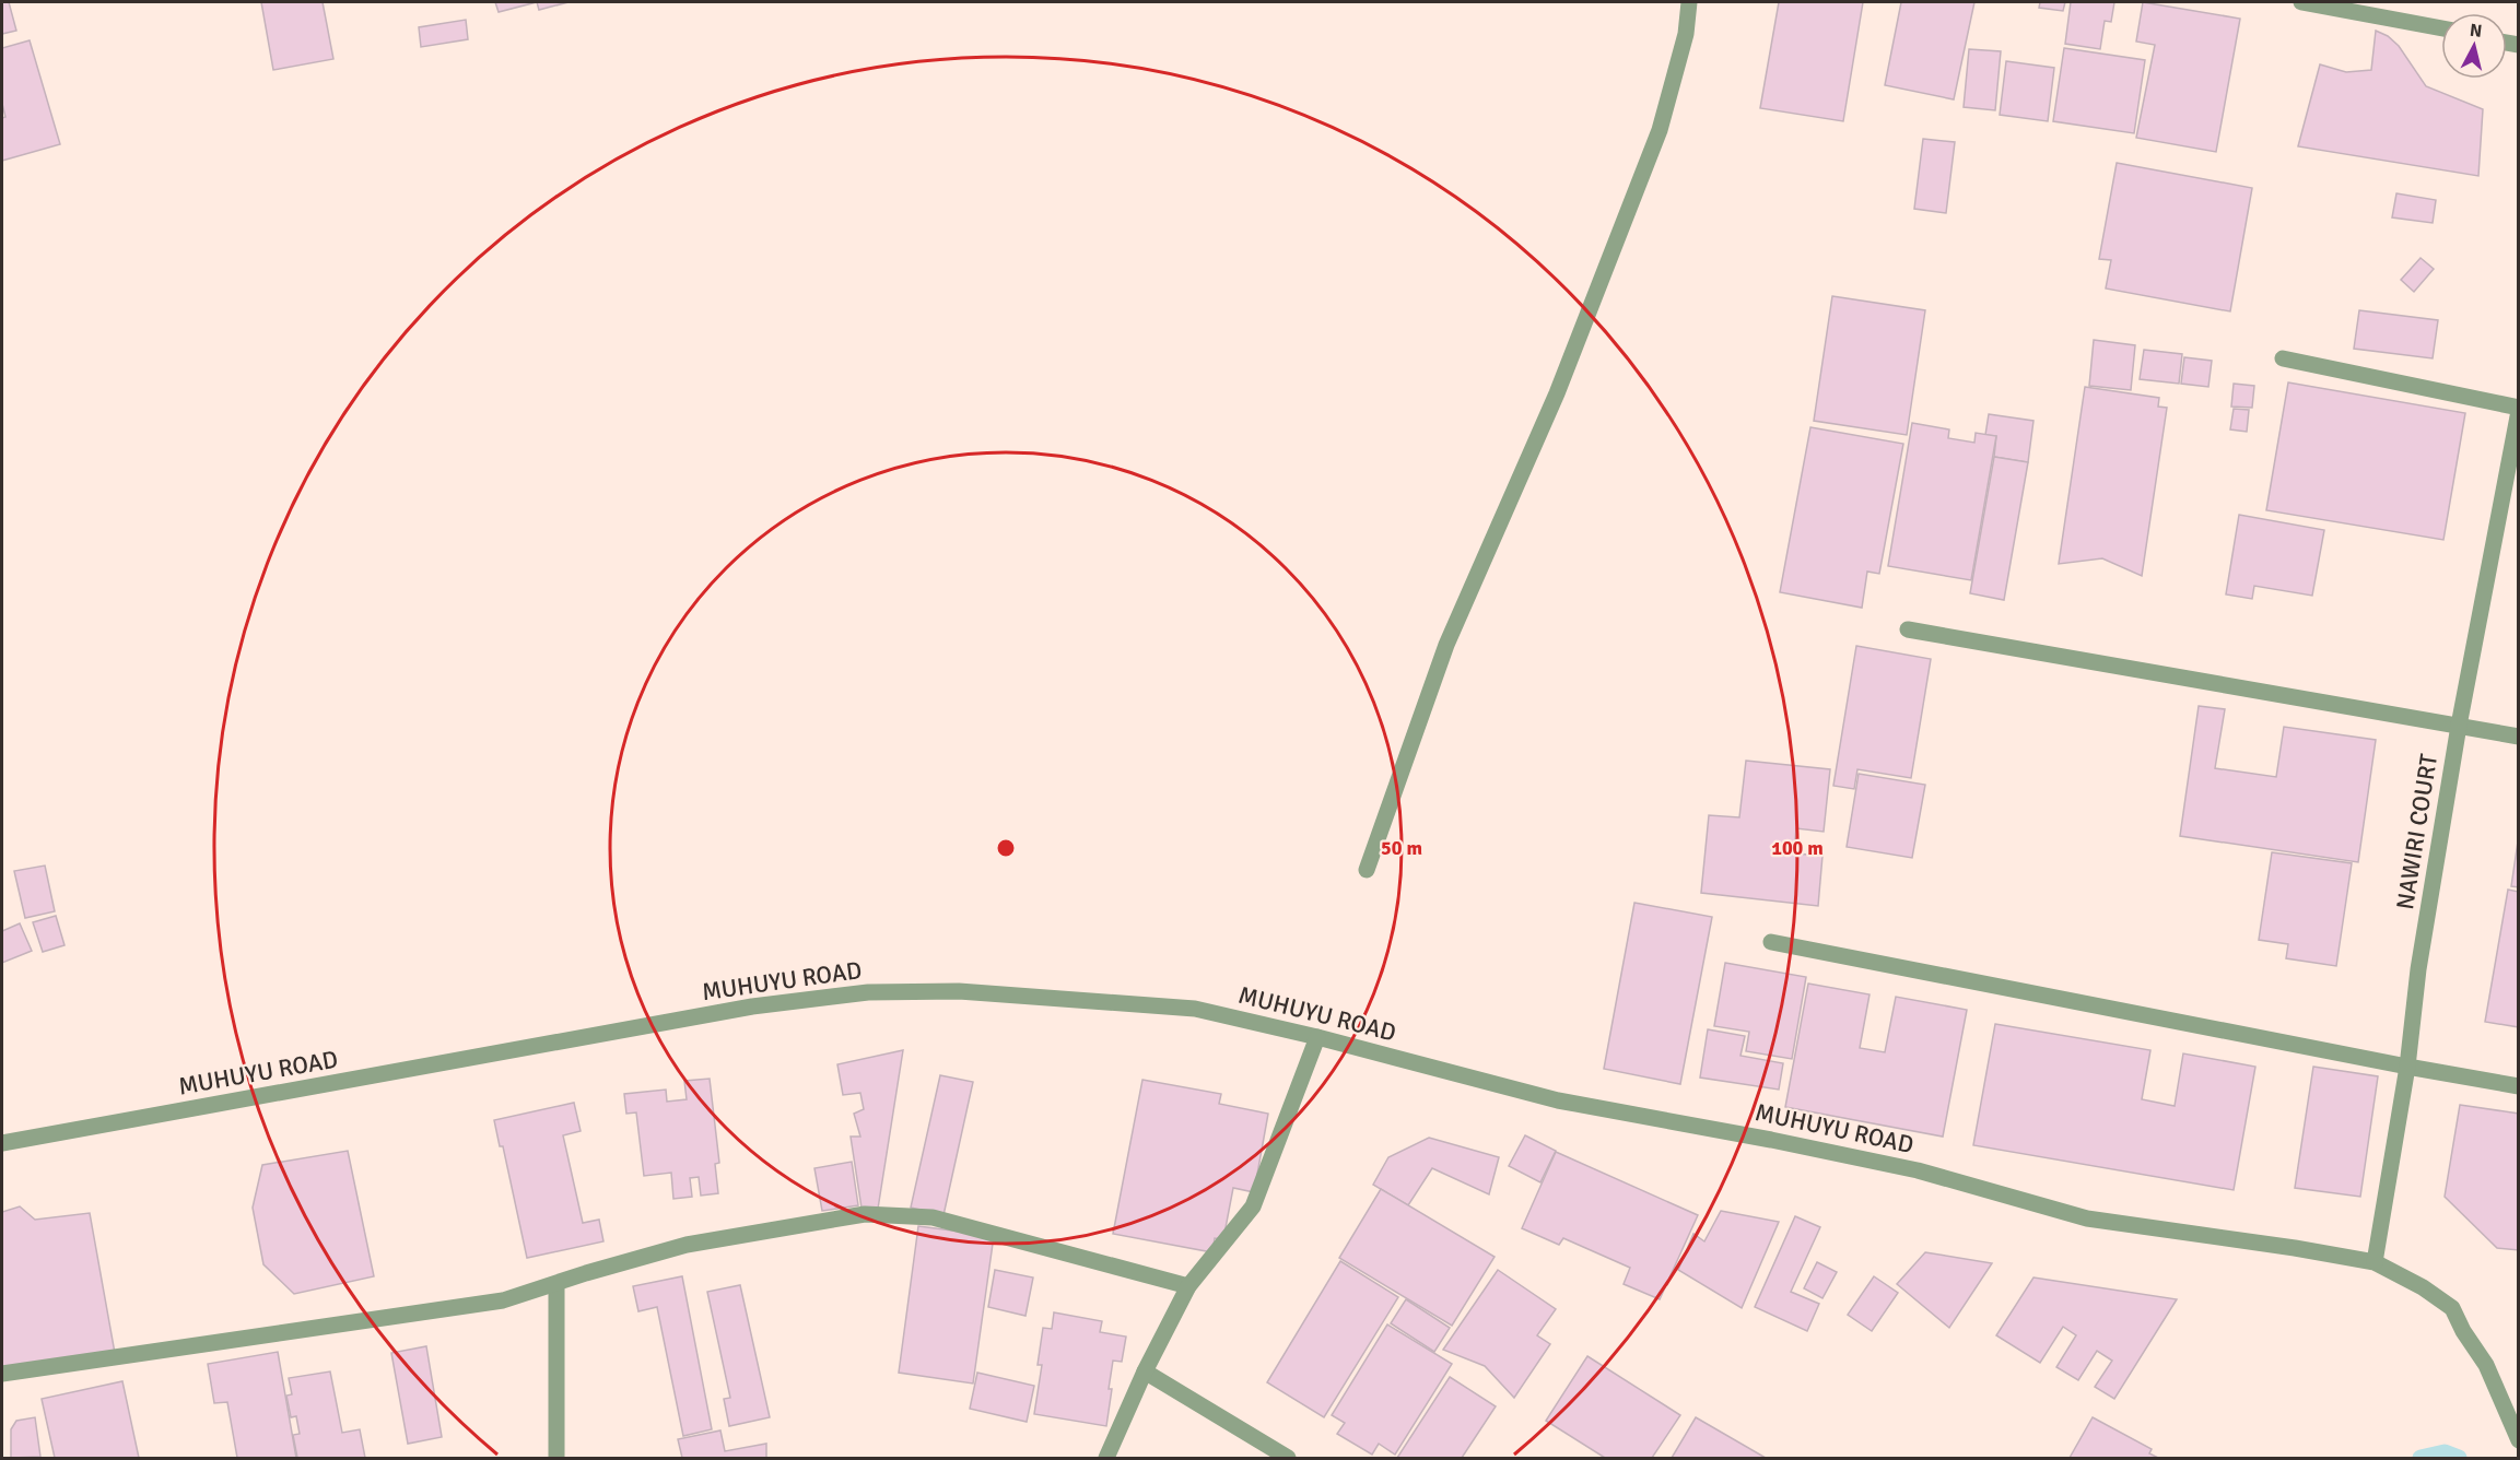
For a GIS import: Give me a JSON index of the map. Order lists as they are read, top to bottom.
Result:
{
  "streets": {
    "street": ["NAWIRI COURT", "MUHUYU ROAD"]
  },
  "crossings": [
    ["NAWIRI COURT", "MUHUYU ROAD"]
  ],
  "north": "top",
  "rings": ["50 m", "100 m"]
}
